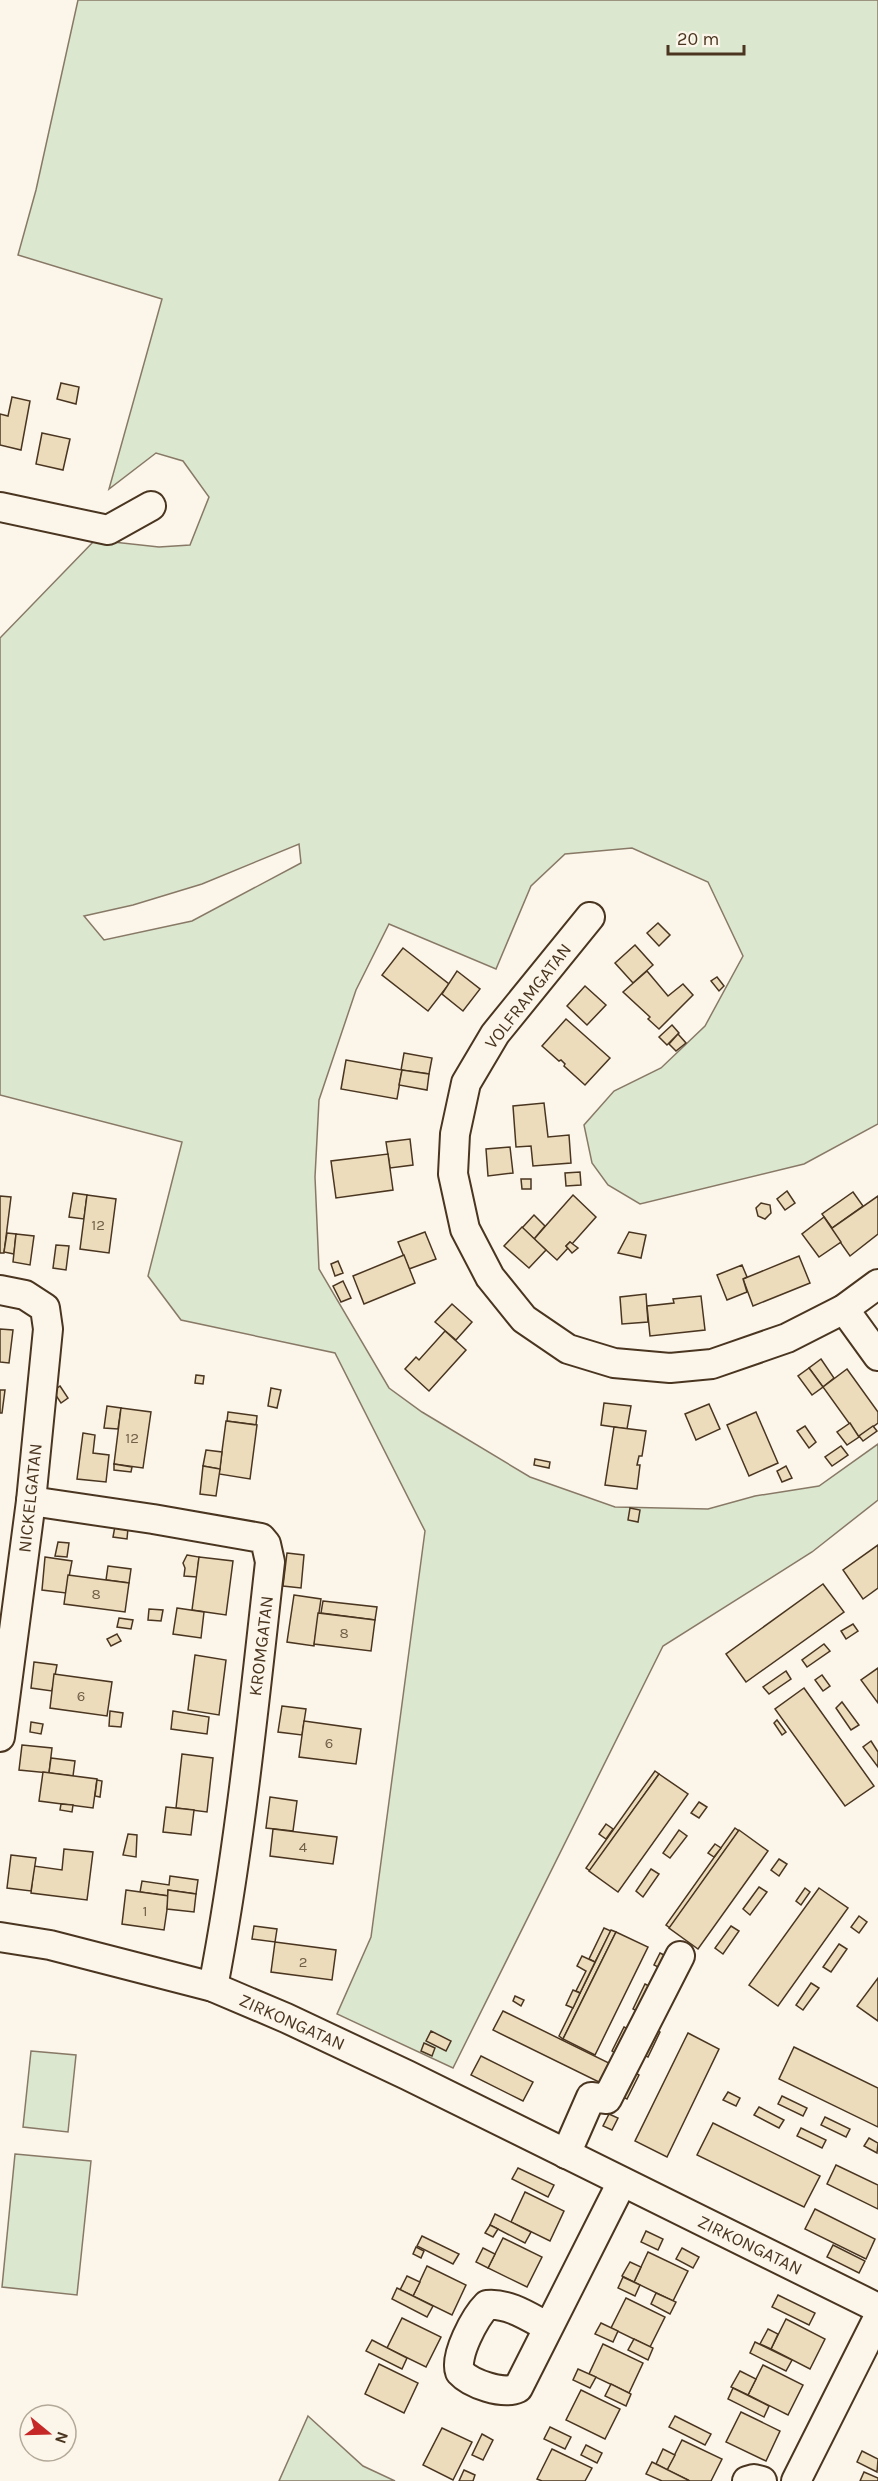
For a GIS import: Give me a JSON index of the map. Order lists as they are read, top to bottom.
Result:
{
  "streets": {
    "street": [
      "VOLFRAMGATAN",
      "NICKELGATAN",
      "KROMGATAN",
      "ZIRKONGATAN"
    ]
  },
  "crossings": [
    ["NICKELGATAN", "KROMGATAN"],
    ["KROMGATAN", "ZIRKONGATAN"]
  ],
  "house_numbers": [
    "12",
    "12",
    "8",
    "8",
    "6",
    "6",
    "4",
    "1",
    "2"
  ],
  "scale_bar": "20 m",
  "north": "right"
}
